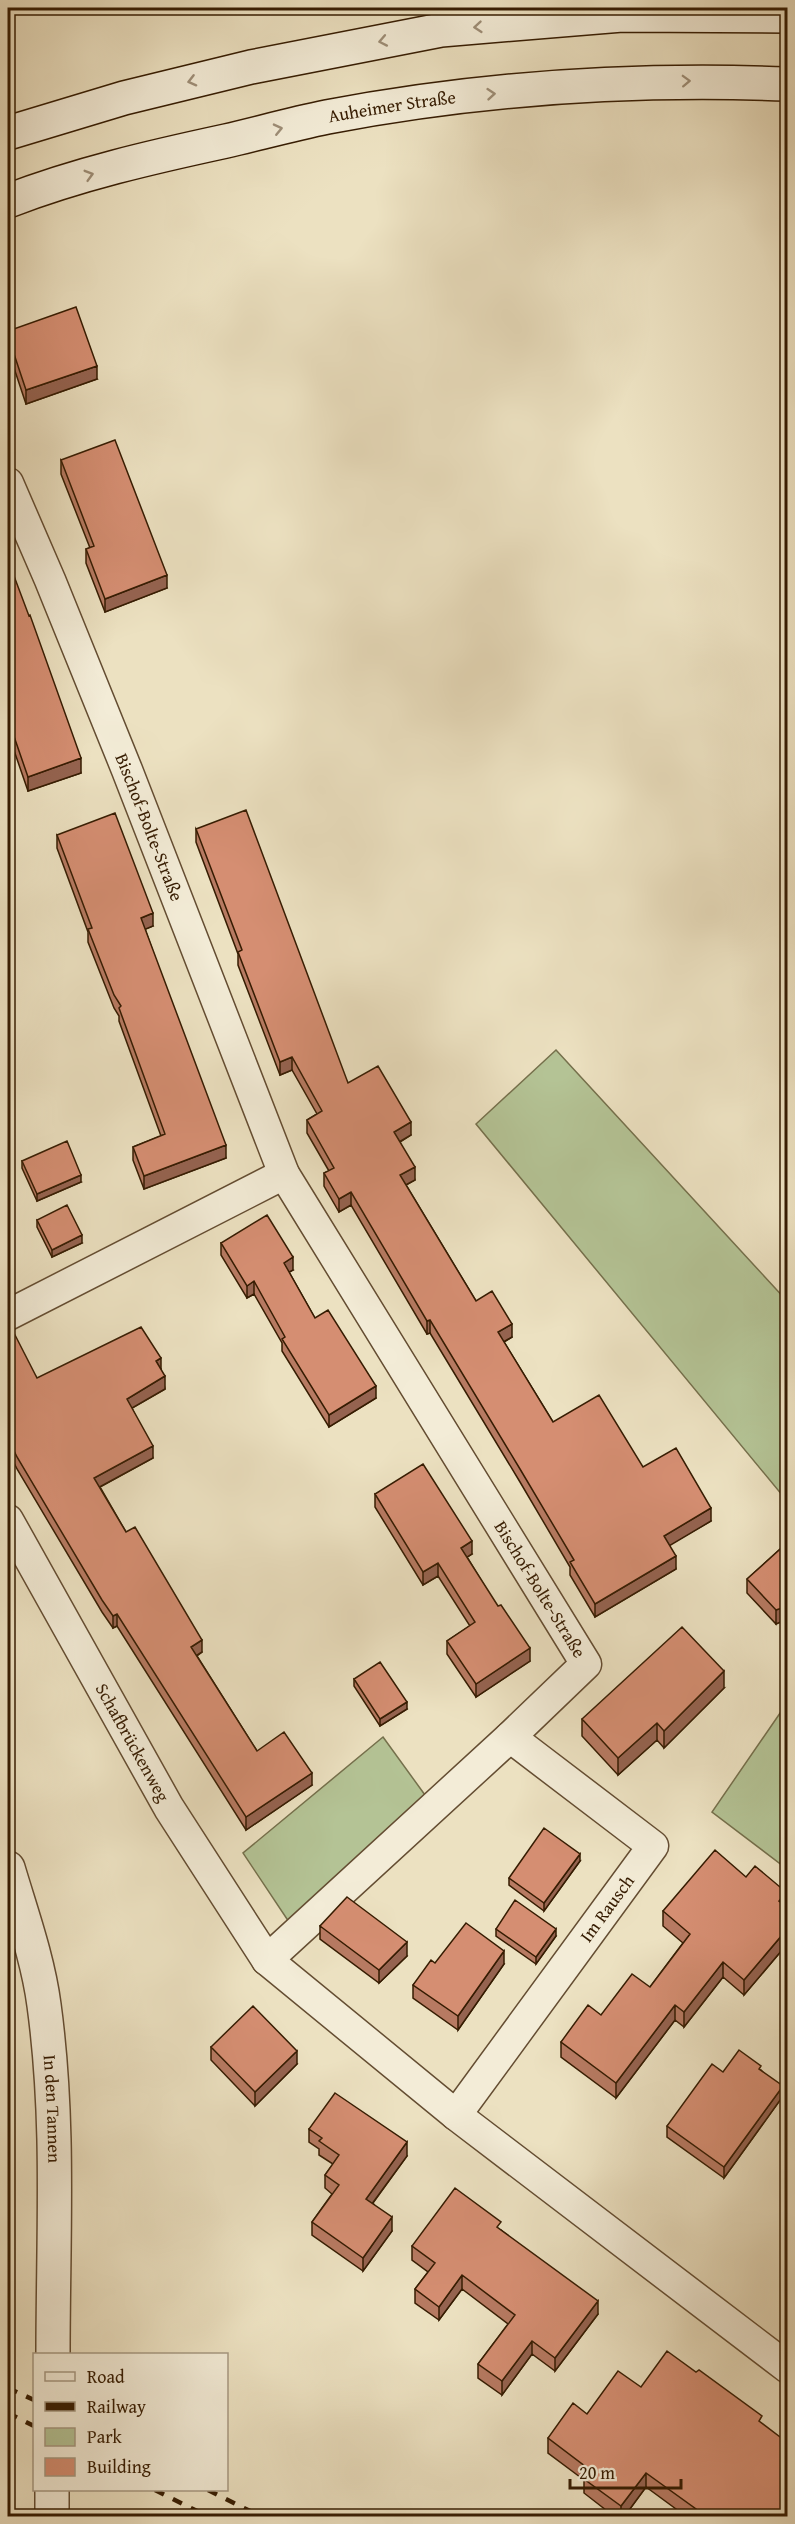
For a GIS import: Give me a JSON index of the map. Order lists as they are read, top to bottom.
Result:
{
  "streets": {
    "main road": ["Auheimer Straße", "In den Tannen"],
    "street": ["Bischof-Bolte-Straße", "Schafbrückenweg", "Im Rausch"]
  },
  "crossings": [
    ["Bischof-Bolte-Straße", "Schafbrückenweg"],
    ["Bischof-Bolte-Straße", "Im Rausch"]
  ],
  "legend": [
    "Road",
    "Railway",
    "Park",
    "Building"
  ],
  "scale_bar": "20 m"
}
